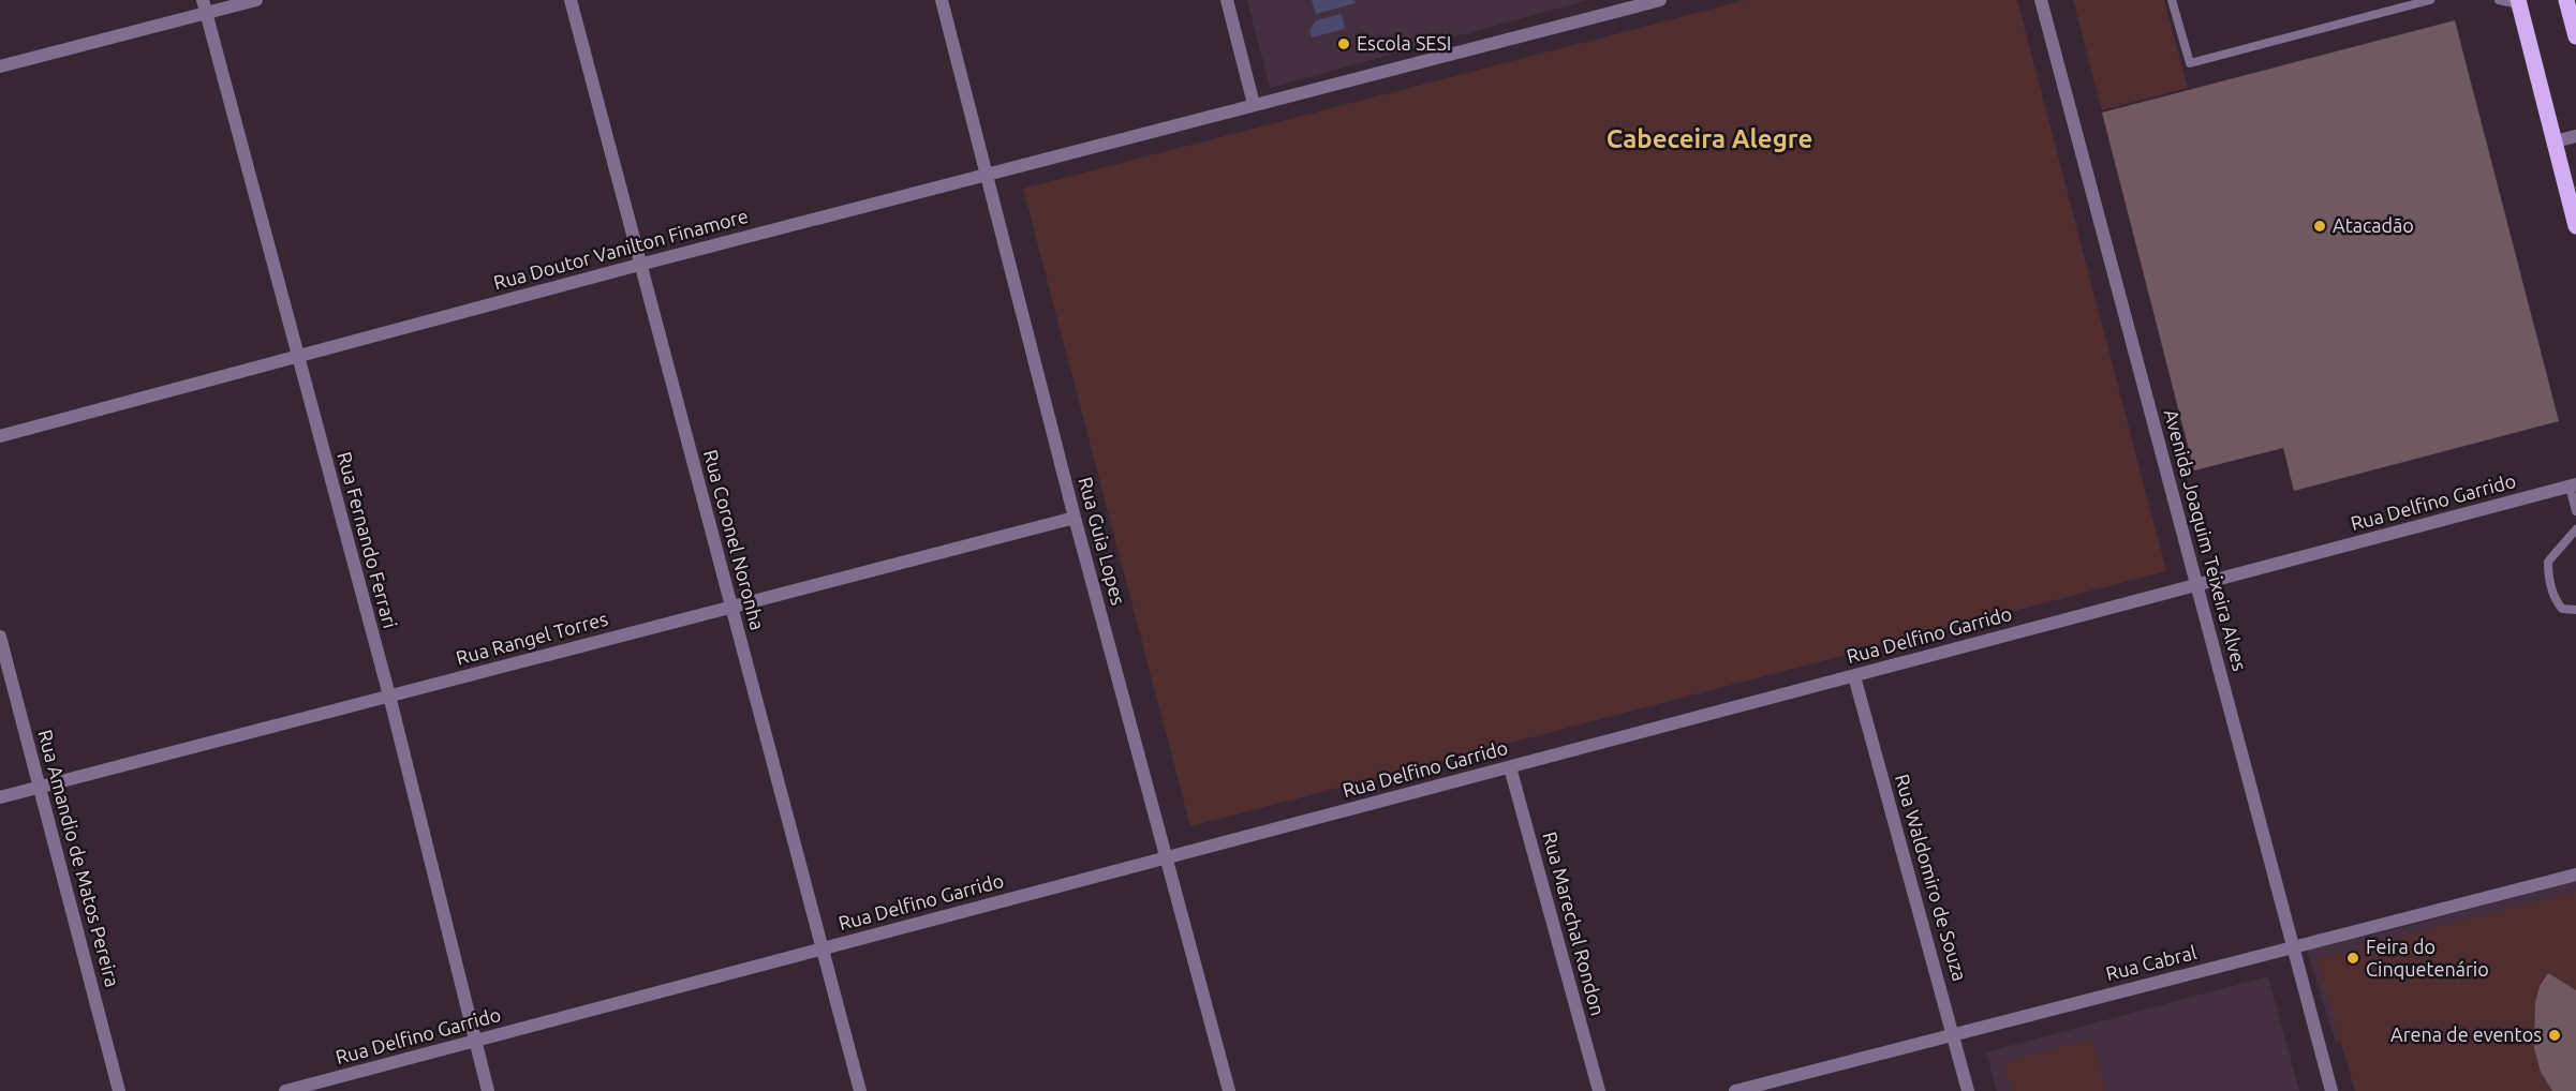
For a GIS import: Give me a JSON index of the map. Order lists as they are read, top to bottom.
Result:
{
  "streets": {
    "street": [
      "Rua Doutor Vanilton Finamore",
      "Rua Delfino Garrido",
      "Rua Fernando Ferrari",
      "Rua Coronel Noronha",
      "Avenida Joaquim Teixeira Alves",
      "Rua Guia Lopes",
      "Rua Rangel Torres",
      "Rua Amandio de Matos Pereira",
      "Rua Waldomiro de Souza",
      "Rua Marechal Rondon",
      "Rua Cabral"
    ]
  },
  "crossings": [
    ["Rua Doutor Vanilton Finamore", "Rua Fernando Ferrari"],
    ["Rua Doutor Vanilton Finamore", "Rua Coronel Noronha"],
    ["Rua Doutor Vanilton Finamore", "Rua Guia Lopes"],
    ["Rua Delfino Garrido", "Rua Fernando Ferrari"],
    ["Rua Delfino Garrido", "Rua Coronel Noronha"],
    ["Rua Delfino Garrido", "Avenida Joaquim Teixeira Alves"],
    ["Rua Delfino Garrido", "Rua Guia Lopes"],
    ["Rua Delfino Garrido", "Rua Waldomiro de Souza"],
    ["Rua Delfino Garrido", "Rua Marechal Rondon"],
    ["Rua Fernando Ferrari", "Rua Rangel Torres"],
    ["Rua Coronel Noronha", "Rua Rangel Torres"],
    ["Avenida Joaquim Teixeira Alves", "Rua Cabral"],
    ["Rua Guia Lopes", "Rua Rangel Torres"],
    ["Rua Rangel Torres", "Rua Amandio de Matos Pereira"],
    ["Rua Waldomiro de Souza", "Rua Cabral"]
  ],
  "districts": ["Cabeceira Alegre"],
  "places": [
    "Escola SESI",
    "Atacadão",
    "Feira do Cinquetenário",
    "Arena de eventos"
  ]
}
